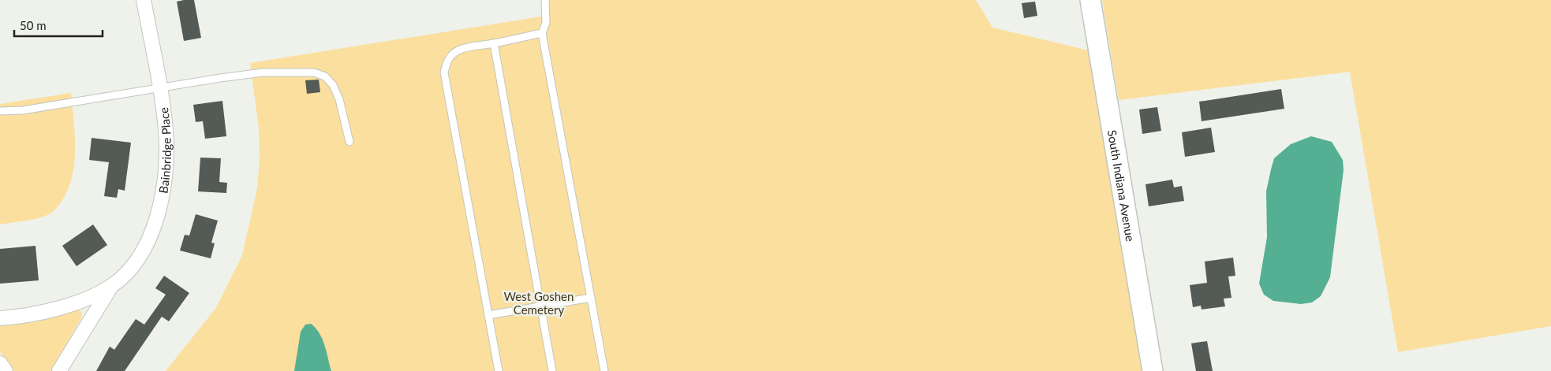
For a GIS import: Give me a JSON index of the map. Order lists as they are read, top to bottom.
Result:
{
  "streets": {
    "street": ["Bainbridge Place", "South Indiana Avenue"]
  },
  "parks": ["West Goshen Cemetery"],
  "scale_bar": "50 m"
}
